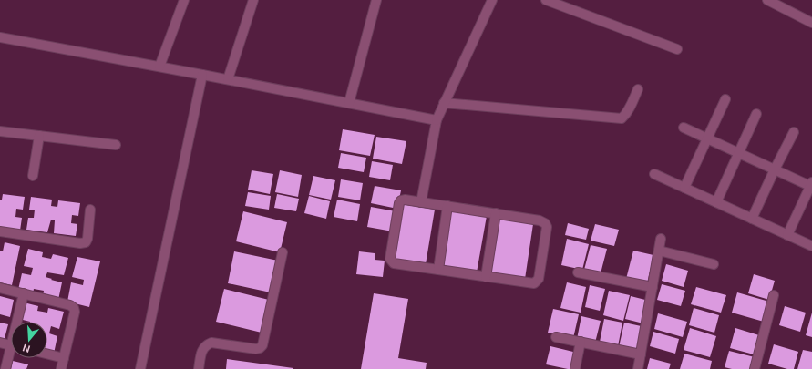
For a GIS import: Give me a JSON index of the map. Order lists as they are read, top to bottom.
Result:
{
  "north": "bottom"
}
